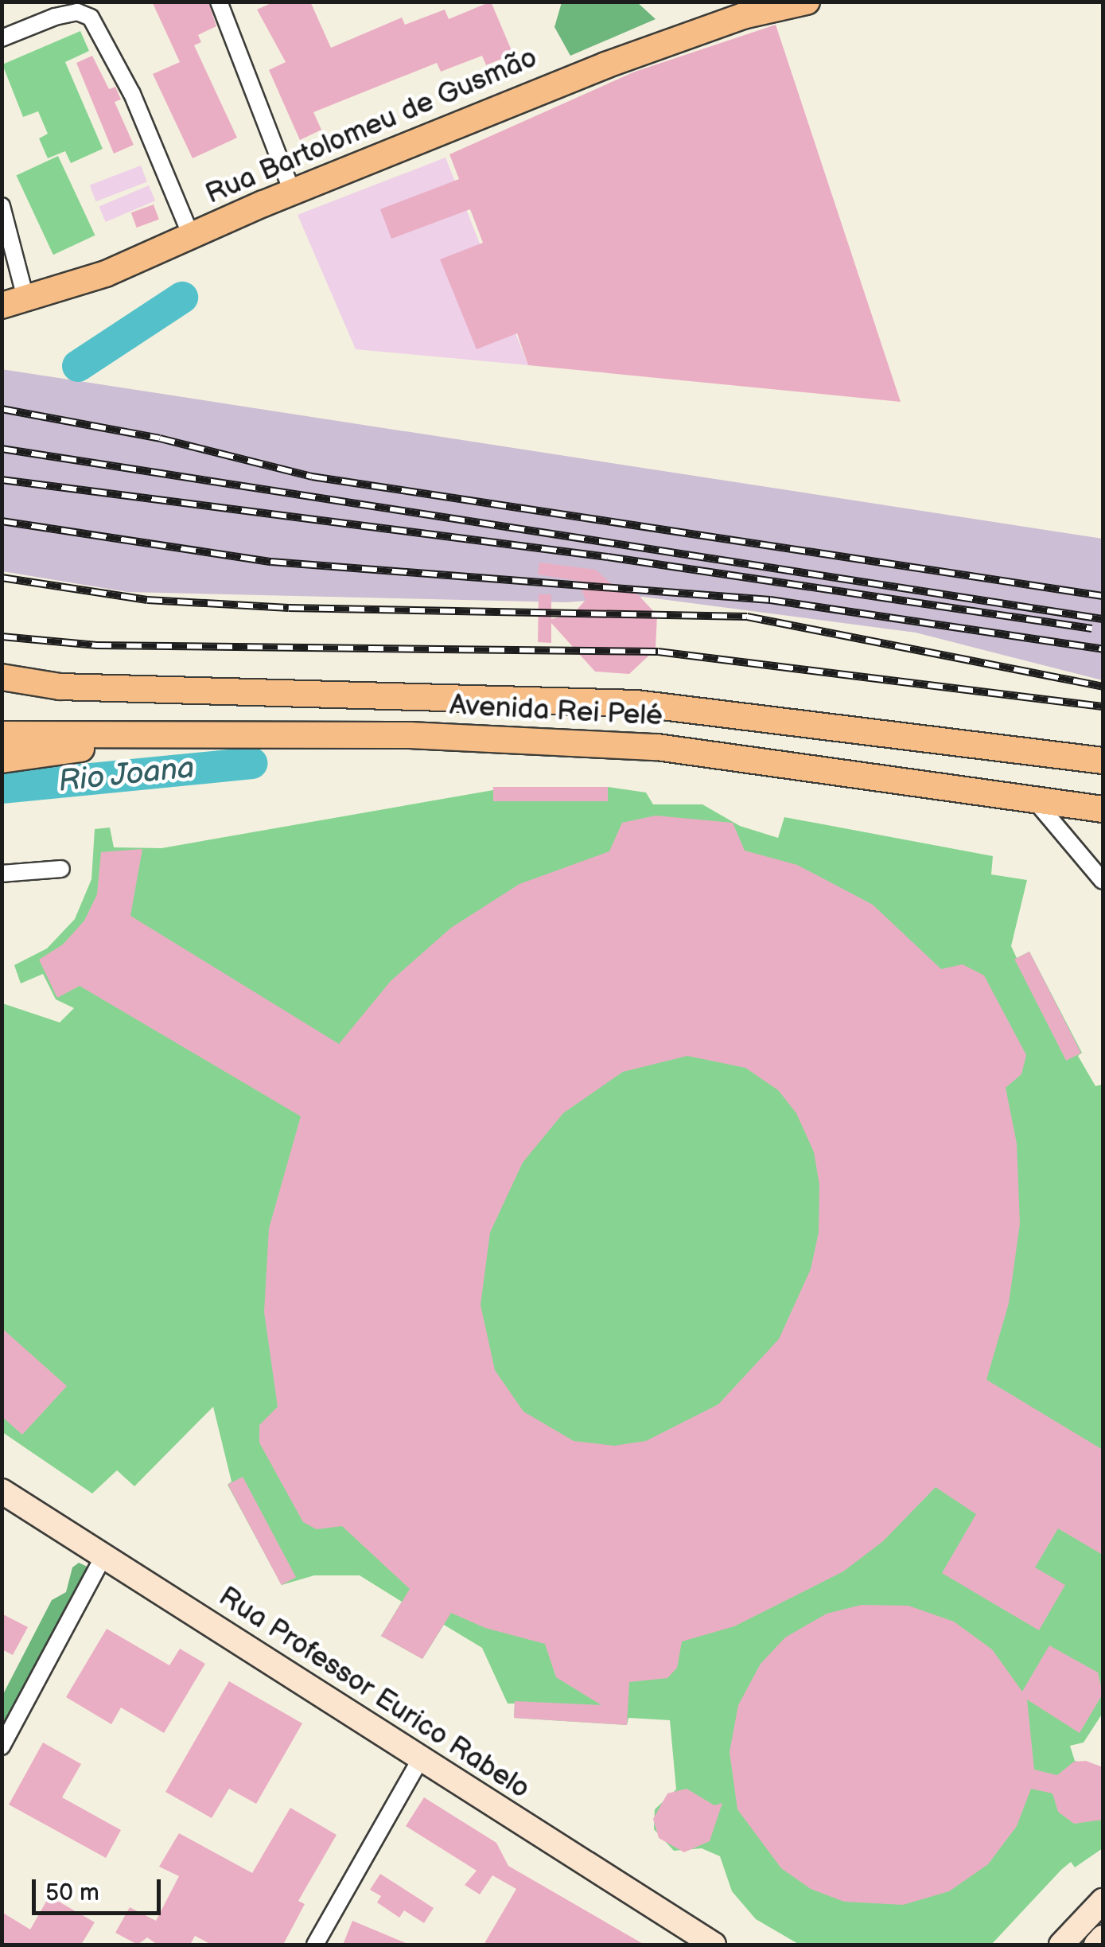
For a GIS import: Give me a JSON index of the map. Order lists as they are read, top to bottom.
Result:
{
  "streets": {
    "main road": ["Rua Bartolomeu de Gusmão", "Avenida Rei Pelé"],
    "street": ["Rua Professor Eurico Rabelo"]
  },
  "water": ["Rio Joana"],
  "scale_bar": "50 m"
}
